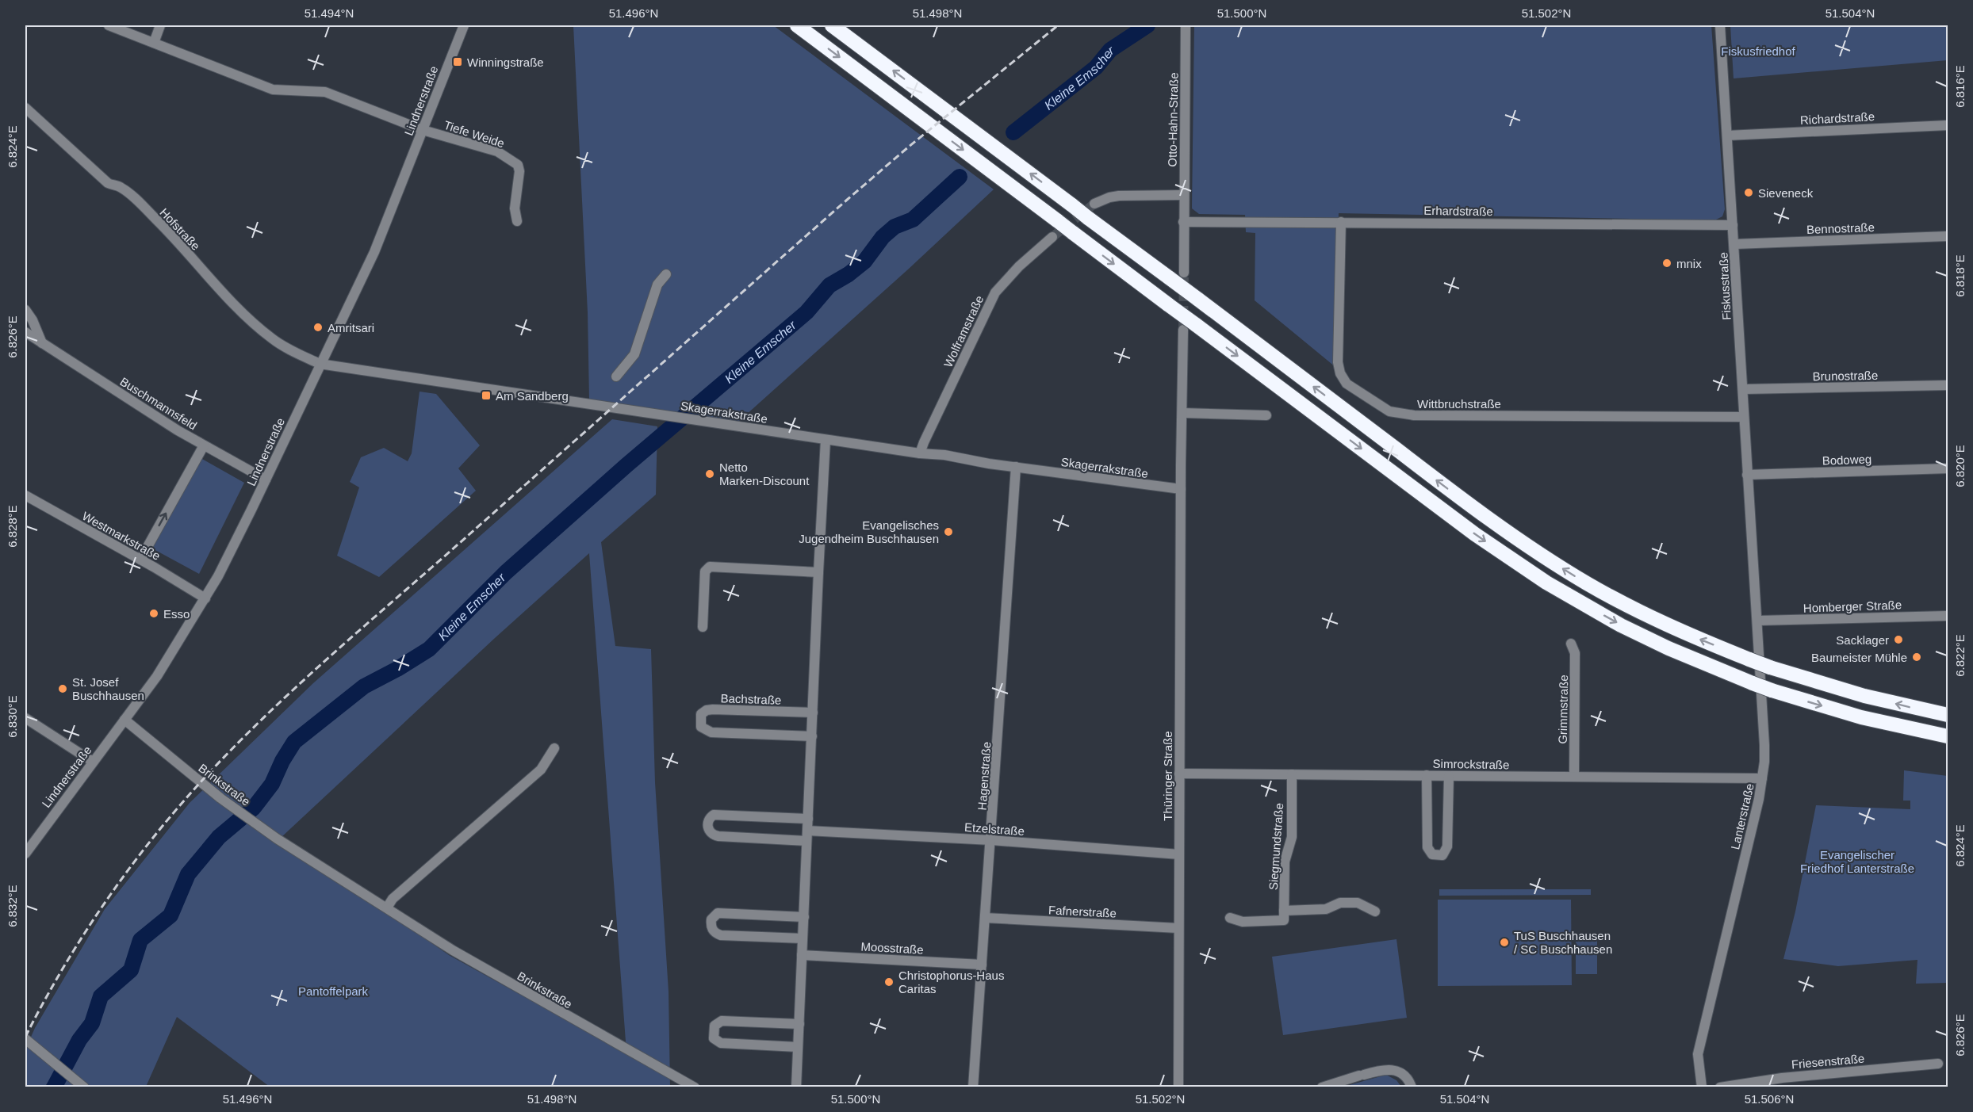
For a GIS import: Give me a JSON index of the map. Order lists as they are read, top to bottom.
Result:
{
  "streets": {
    "street": [
      "Lindnerstraße",
      "Richardstraße",
      "Otto-Hahn-Straße",
      "Tiefe Weide",
      "Erhardstraße",
      "Bennostraße",
      "Hofstraße",
      "Fiskusstraße",
      "Wolframstraße",
      "Brunostraße",
      "Buschmannsfeld",
      "Wittbruchstraße",
      "Skagerrakstraße",
      "Bodoweg",
      "Westmarkstraße",
      "Homberger Straße",
      "Bachstraße",
      "Grimmstraße",
      "Simrockstraße",
      "Hagenstraße",
      "Thüringer Straße",
      "Brinkstraße",
      "Lanterstraße",
      "Etzelstraße",
      "Siegmundstraße",
      "Fafnerstraße",
      "Moosstraße",
      "Friesenstraße"
    ]
  },
  "crossings": [
    ["Lindnerstraße", "Tiefe Weide"],
    ["Lindnerstraße", "Hofstraße"],
    ["Lindnerstraße", "Buschmannsfeld"],
    ["Lindnerstraße", "Skagerrakstraße"],
    ["Lindnerstraße", "Westmarkstraße"],
    ["Lindnerstraße", "Brinkstraße"],
    ["Richardstraße", "Fiskusstraße"],
    ["Otto-Hahn-Straße", "Erhardstraße"],
    ["Erhardstraße", "Fiskusstraße"],
    ["Erhardstraße", "Wittbruchstraße"],
    ["Bennostraße", "Fiskusstraße"],
    ["Hofstraße", "Skagerrakstraße"],
    ["Fiskusstraße", "Brunostraße"],
    ["Fiskusstraße", "Wittbruchstraße"],
    ["Fiskusstraße", "Bodoweg"],
    ["Fiskusstraße", "Lanterstraße"],
    ["Wolframstraße", "Skagerrakstraße"],
    ["Skagerrakstraße", "Hagenstraße"],
    ["Skagerrakstraße", "Thüringer Straße"],
    ["Homberger Straße", "Lanterstraße"],
    ["Grimmstraße", "Simrockstraße"],
    ["Simrockstraße", "Thüringer Straße"],
    ["Simrockstraße", "Lanterstraße"],
    ["Simrockstraße", "Siegmundstraße"],
    ["Hagenstraße", "Etzelstraße"],
    ["Hagenstraße", "Fafnerstraße"],
    ["Hagenstraße", "Moosstraße"],
    ["Thüringer Straße", "Etzelstraße"],
    ["Thüringer Straße", "Fafnerstraße"]
  ],
  "water": ["Kleine Emscher"],
  "parks": ["Fiskusfriedhof", "Evangelischer Friedhof Lanterstraße", "Pantoffelpark"],
  "places": {
    "transit": ["Winningstraße", "Am Sandberg"],
    "other": [
      "Sieveneck",
      "mnix",
      "Amritsari",
      "Netto Marken-Discount",
      "Evangelisches Jugendheim Buschhausen",
      "Esso",
      "Sacklager",
      "Baumeister Mühle",
      "St. Josef Buschhausen",
      "TuS Buschhausen / SC Buschhausen",
      "Christophorus-Haus Caritas"
    ]
  },
  "coordinates": [
    "51.494°N",
    "51.496°N",
    "51.498°N",
    "51.500°N",
    "51.502°N",
    "51.504°N",
    "6.816°E",
    "6.824°E",
    "6.818°E",
    "6.826°E",
    "6.820°E",
    "6.828°E",
    "6.822°E",
    "6.830°E",
    "6.832°E",
    "51.506°N"
  ]
}
